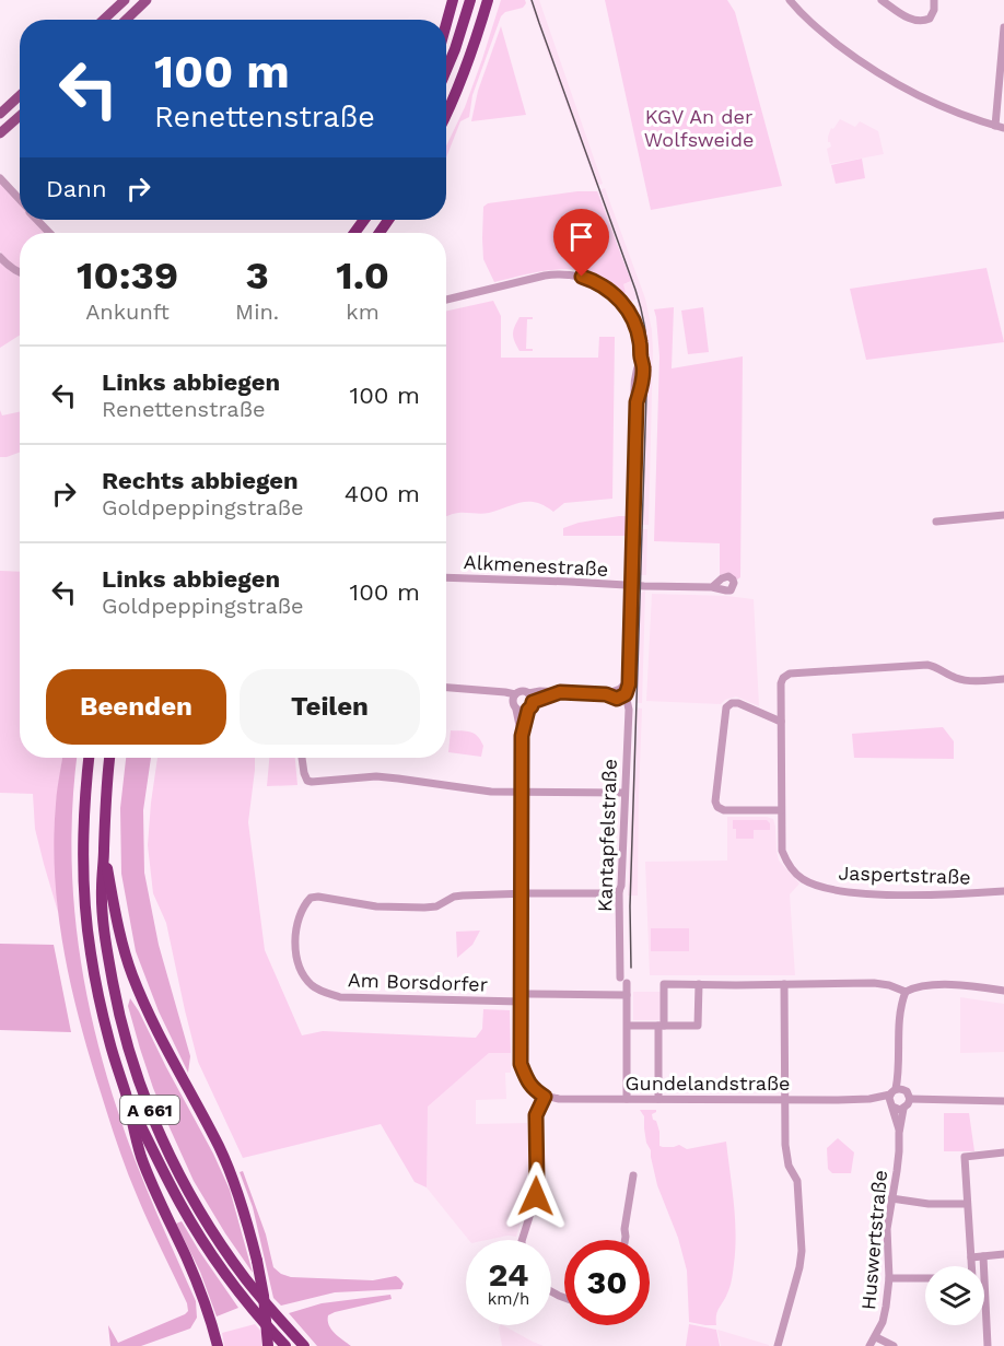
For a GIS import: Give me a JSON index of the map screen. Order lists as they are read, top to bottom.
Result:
{
  "streets": {
    "highway": ["A 661"],
    "street": [
      "Alkmenestraße",
      "Kantapfelstraße",
      "Jaspertstraße",
      "Am Borsdorfer",
      "Gundelandstraße",
      "Huswertstraße"
    ]
  },
  "crossings": [
    ["Alkmenestraße", "Kantapfelstraße"],
    ["Kantapfelstraße", "Gundelandstraße"],
    ["Gundelandstraße", "Huswertstraße"]
  ],
  "parks": ["KGV An der Wolfsweide"],
  "page": {
    "turn": ["100 m", "Renettenstraße"],
    "then": "Dann",
    "eta": [
      "10:39",
      "Ankunft",
      "3",
      "Min.",
      "1.0",
      "km"
    ],
    "list": [
      {
        "name": "Links abbiegen",
        "note": "Renettenstraße",
        "value": "100 m"
      },
      {
        "name": "Rechts abbiegen",
        "note": "Goldpeppingstraße",
        "value": "400 m"
      },
      {
        "name": "Links abbiegen",
        "note": "Goldpeppingstraße",
        "value": "100 m"
      }
    ],
    "buttons": ["Beenden", "Teilen"],
    "speed": "24 km/h",
    "limit": "30"
  }
}
